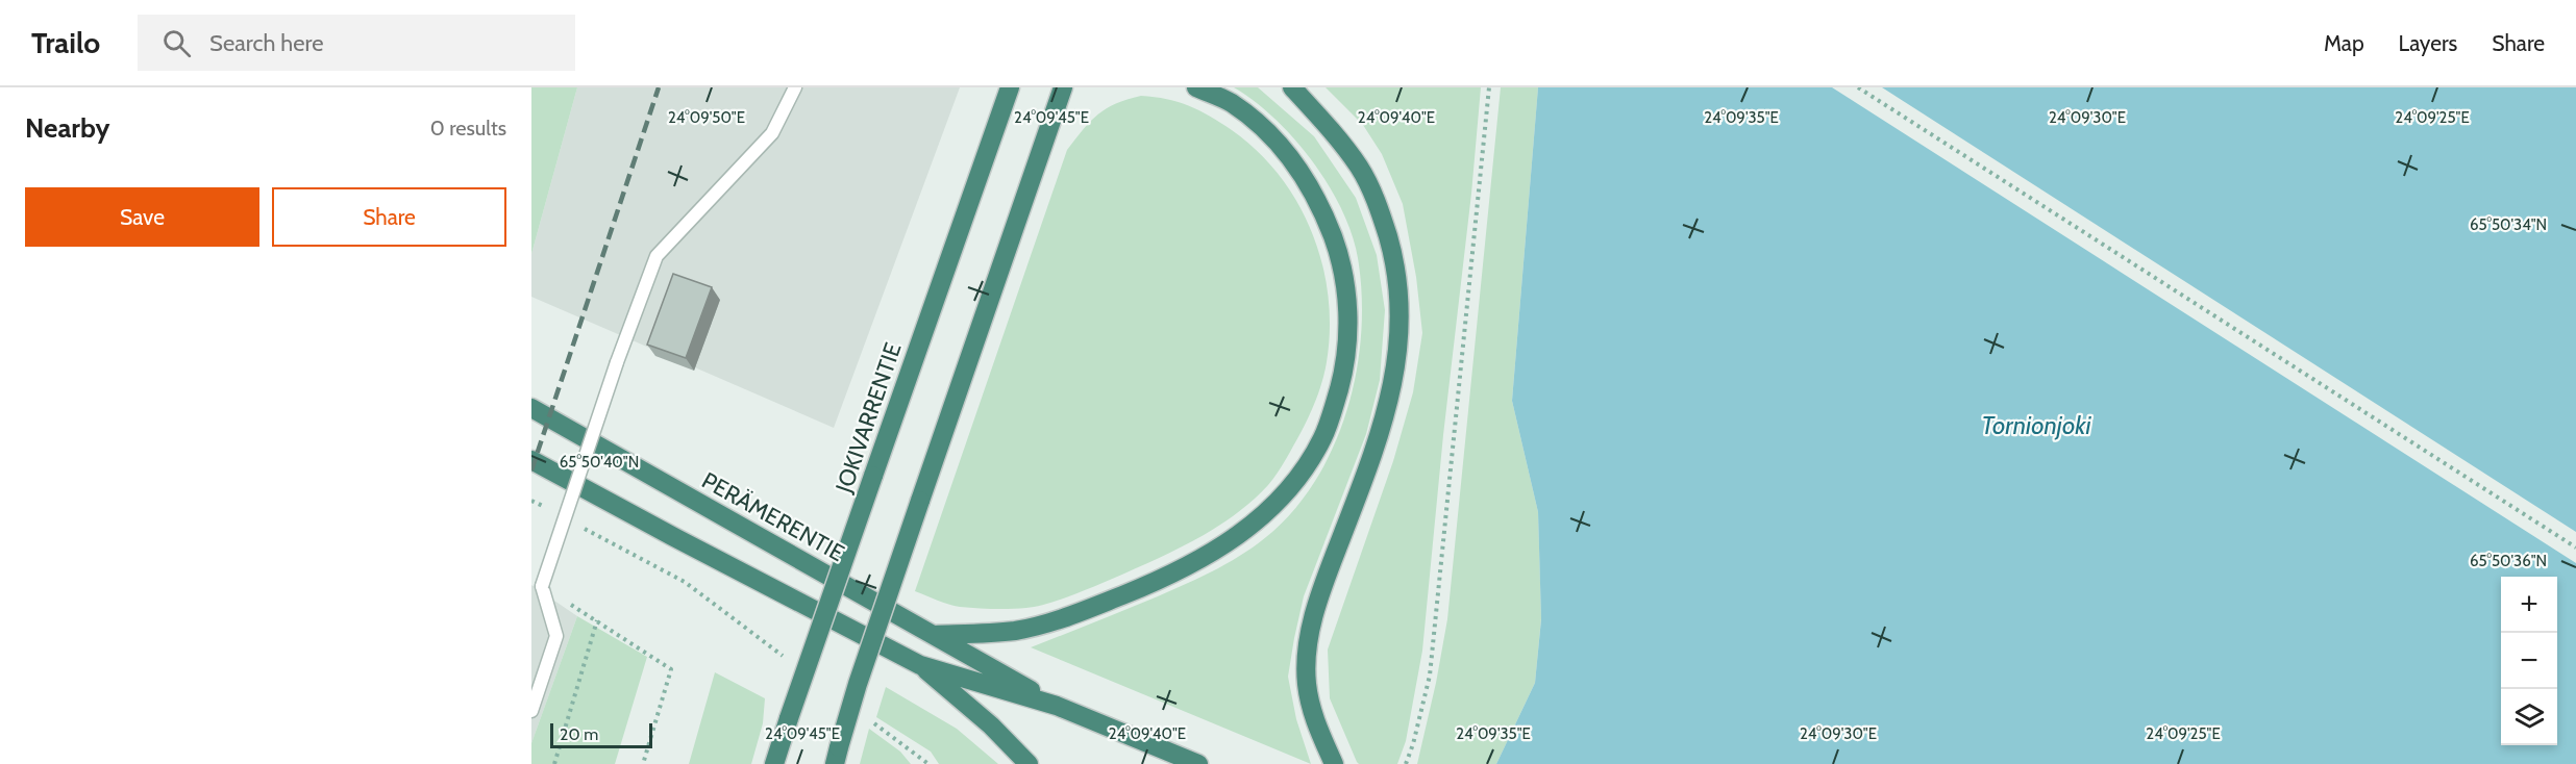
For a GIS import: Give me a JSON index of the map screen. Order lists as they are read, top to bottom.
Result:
{
  "streets": {
    "highway": ["JOKIVARRENTIE", "PERÄMERENTIE"]
  },
  "water": ["Tornionjoki"],
  "scale_bar": "20 m",
  "page": {
    "header": "Trailo",
    "search": "Search here",
    "nav": ["Map", "Layers", "Share"],
    "heading": ["Nearby", "0 results"],
    "buttons": ["Save", "Share"],
    "map_buttons": ["+", "−"],
    "scale": "20 m"
  },
  "coordinates": [
    "24°09'50\"E",
    "24°09'45\"E",
    "24°09'40\"E",
    "24°09'35\"E",
    "24°09'30\"E",
    "24°09'25\"E",
    "65°50'34\"N",
    "65°50'40\"N",
    "65°50'36\"N"
  ]
}
